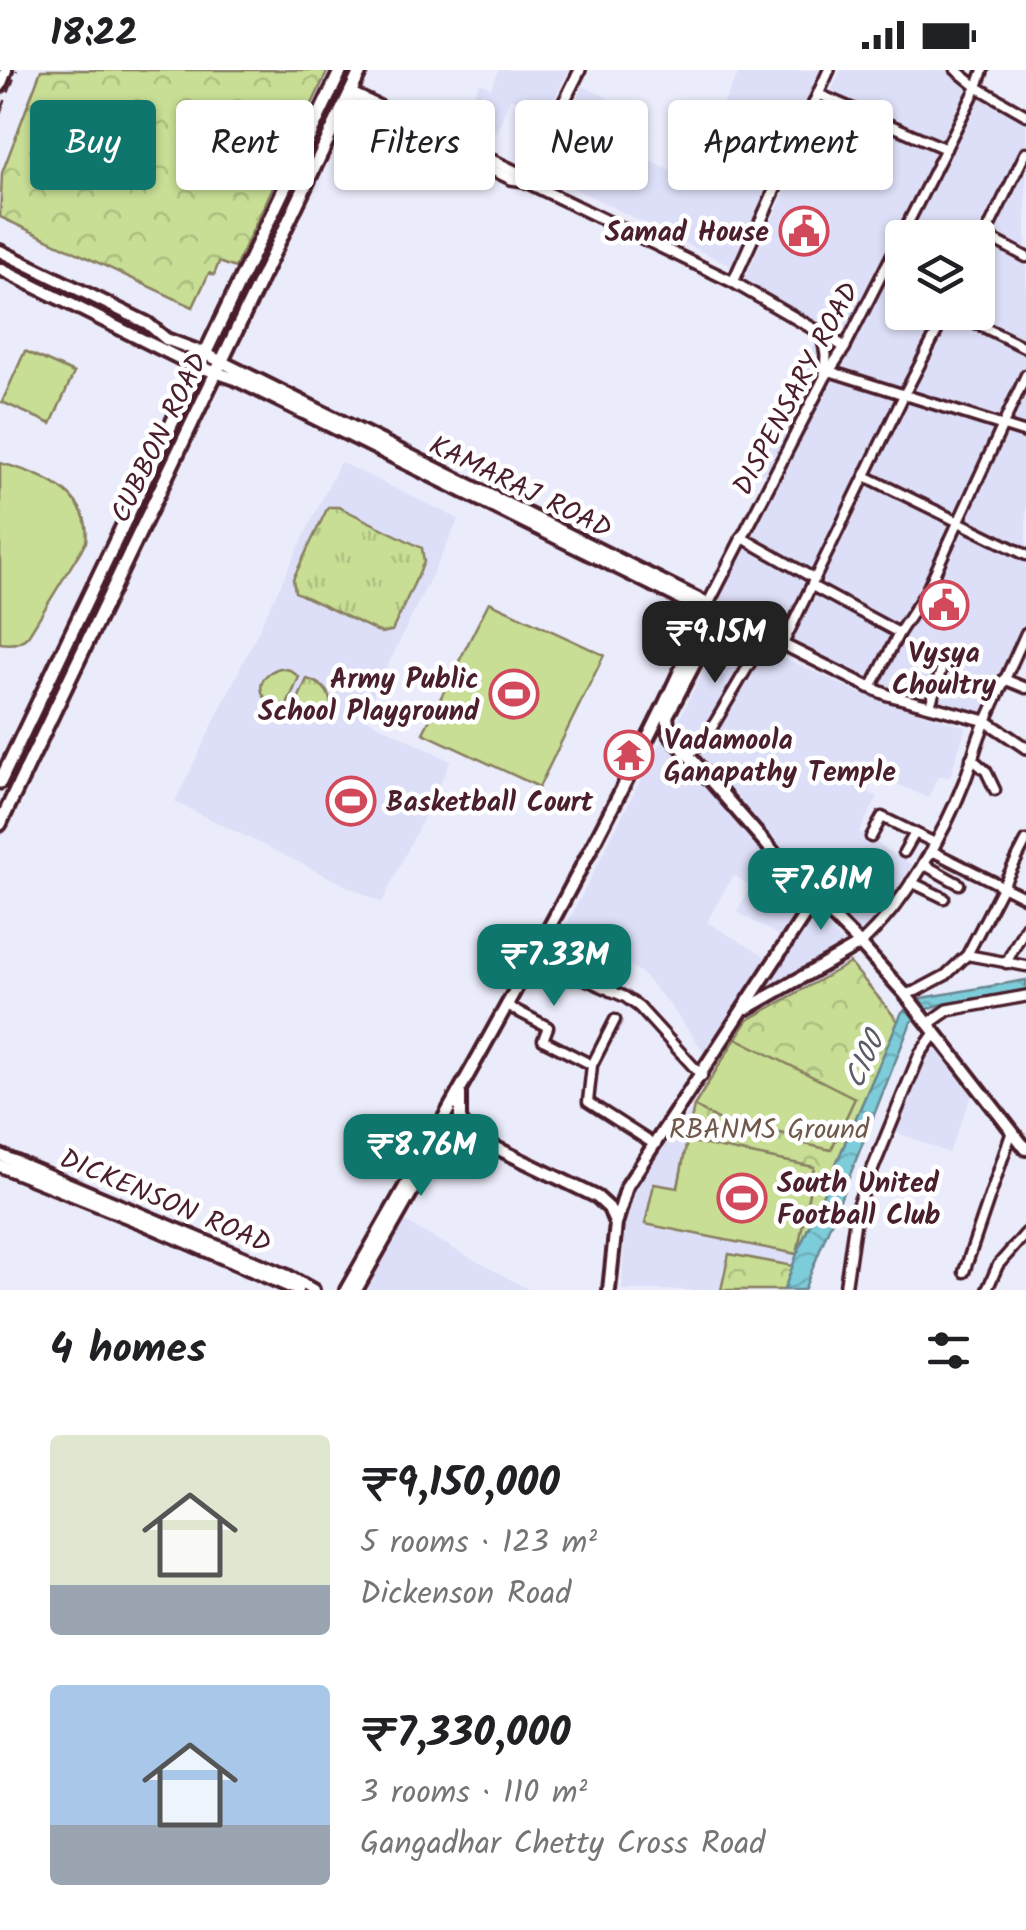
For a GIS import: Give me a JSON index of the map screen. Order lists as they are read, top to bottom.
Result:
{
  "streets": {
    "main road": ["CUBBON ROAD", "KAMARAJ ROAD", "DICKENSON ROAD"],
    "street": ["DISPENSARY ROAD"]
  },
  "crossings": [
    ["DISPENSARY ROAD", "KAMARAJ ROAD"],
    ["CUBBON ROAD", "KAMARAJ ROAD"]
  ],
  "water": ["C100"],
  "parks": ["RBANMS Ground"],
  "places": {
    "public building": ["Samad House", "Vysya Choultry"],
    "sports": ["Army Public School Playground", "Basketball Court", "South United Football Club"],
    "temple": ["Vadamoola Ganapathy Temple"]
  },
  "page": {
    "status": "18:22",
    "chip": [
      "Buy",
      "Rent",
      "Filters",
      "New",
      "Apartment"
    ],
    "price": [
      "₹9.15M",
      "₹7.61M",
      "₹7.33M",
      "₹8.76M"
    ],
    "heading": "4 homes",
    "list": [
      {
        "name": "₹9,150,000",
        "note": "5 rooms · 123 m² · Dickenson Road"
      },
      {
        "name": "₹7,330,000",
        "note": "3 rooms · 110 m² · Gangadhar Chetty Cross Road"
      }
    ]
  }
}
